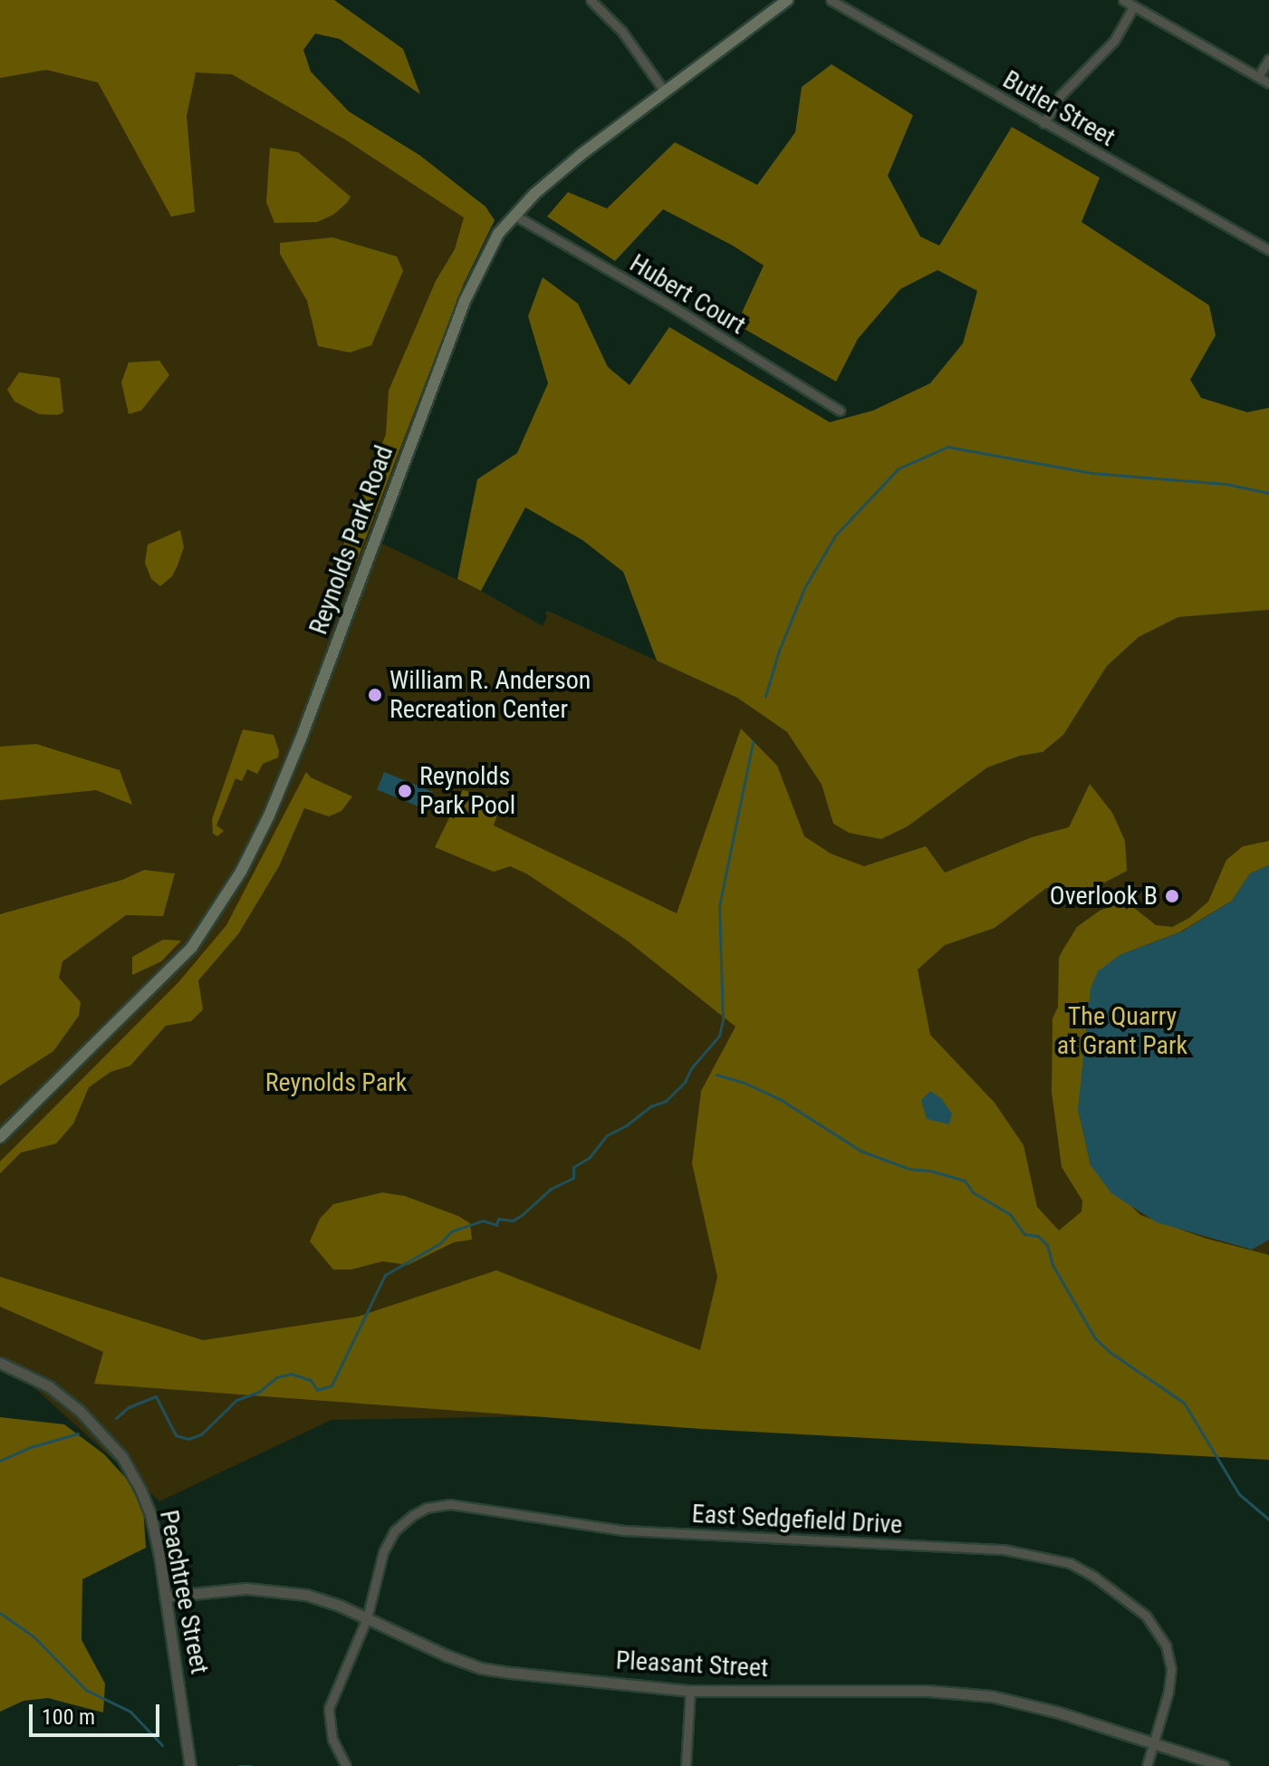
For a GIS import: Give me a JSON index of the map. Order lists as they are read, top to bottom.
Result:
{
  "streets": {
    "main road": ["Reynolds Park Road"],
    "street": [
      "Butler Street",
      "Hubert Court",
      "East Sedgefield Drive",
      "Peachtree Street",
      "Pleasant Street"
    ]
  },
  "crossings": [
    ["Hubert Court", "Reynolds Park Road"],
    ["East Sedgefield Drive", "Pleasant Street"],
    ["Peachtree Street", "Pleasant Street"]
  ],
  "parks": ["The Quarry at Grant Park", "Reynolds Park"],
  "places": ["William R. Anderson Recreation Center", "Reynolds Park Pool", "Overlook B"],
  "scale_bar": "100 m"
}
